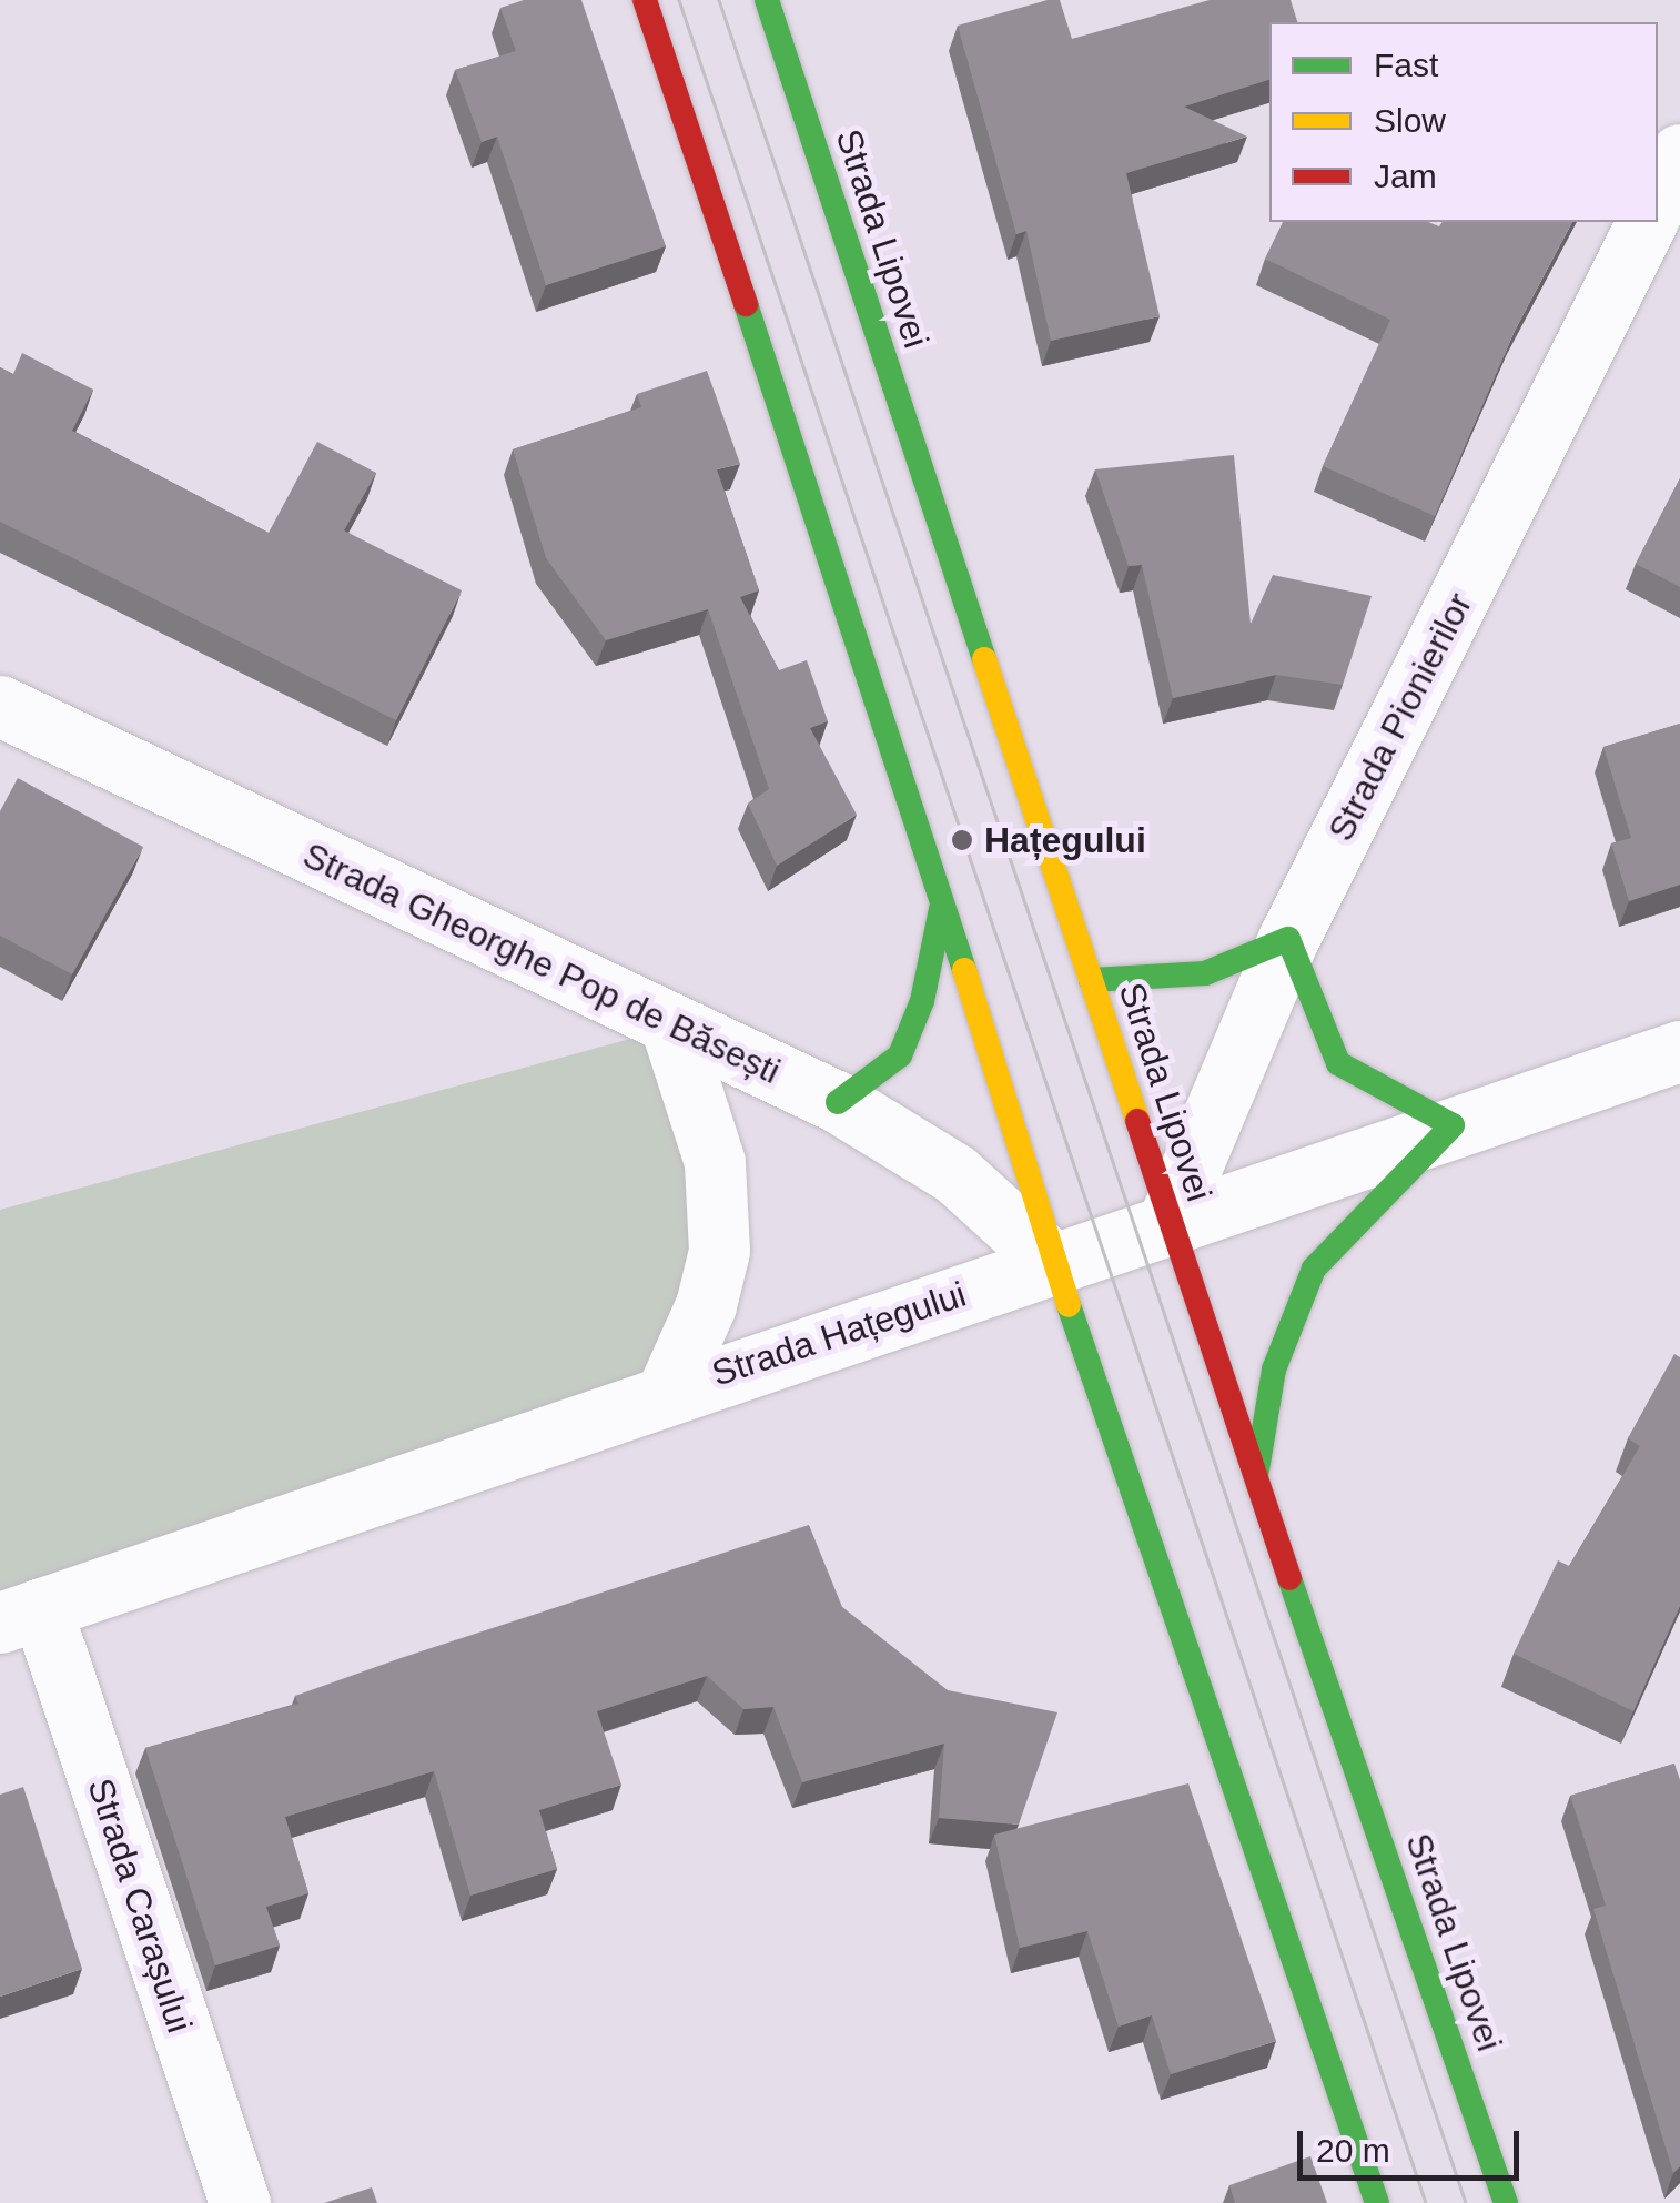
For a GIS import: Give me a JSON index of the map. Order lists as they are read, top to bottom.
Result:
{
  "streets": {
    "street": [
      "Strada Lipovei",
      "Strada Pionierilor",
      "Strada Gheorghe Pop de Băsești",
      "Strada Hațegului",
      "Strada Carașului"
    ]
  },
  "crossings": [
    ["Strada Lipovei", "Strada Pionierilor"],
    ["Strada Lipovei", "Strada Hațegului"],
    ["Strada Pionierilor", "Strada Hațegului"],
    ["Strada Gheorghe Pop de Băsești", "Strada Hațegului"],
    ["Strada Hațegului", "Strada Carașului"]
  ],
  "places": ["Hațegului"],
  "legend": ["Fast", "Slow", "Jam"],
  "scale_bar": "20 m"
}
